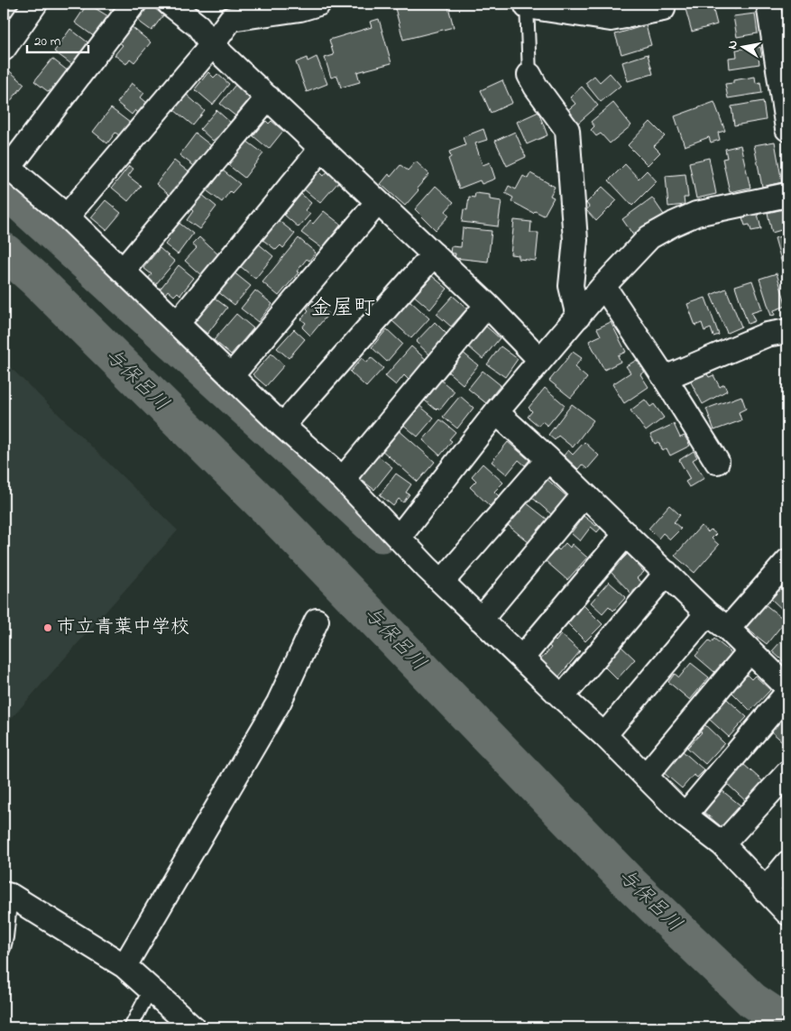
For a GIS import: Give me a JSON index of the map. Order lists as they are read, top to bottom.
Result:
{
  "districts": ["金屋町"],
  "water": ["与保呂川"],
  "places": ["市立青葉中学校"],
  "scale_bar": "20 m",
  "north": "left"
}
